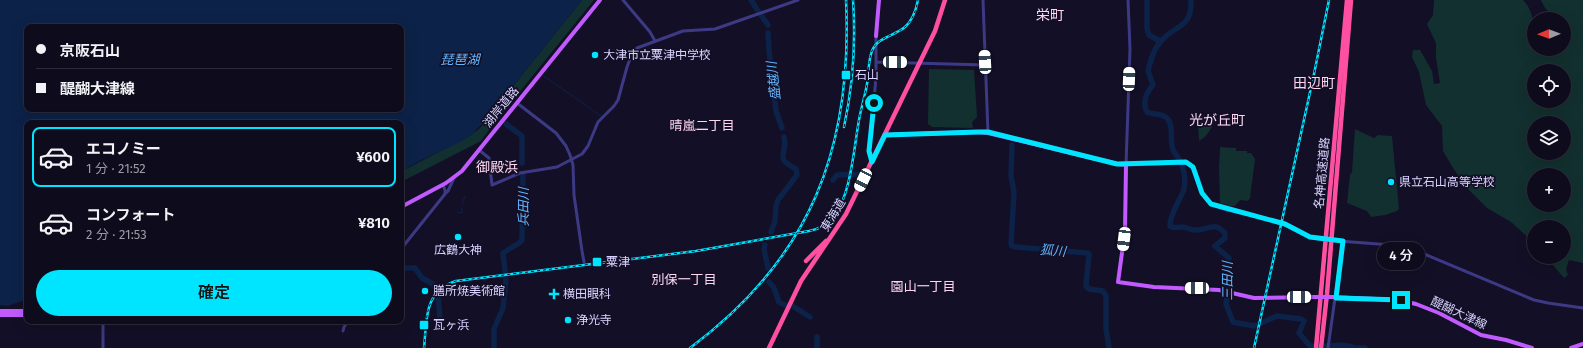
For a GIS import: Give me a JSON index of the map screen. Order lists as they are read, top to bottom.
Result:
{
  "streets": {
    "highway": ["名神高速道路", "東海道"],
    "main road": ["湖岸道路", "醍醐大津線"]
  },
  "districts": [
    "栄町",
    "田辺町",
    "光が丘町",
    "晴嵐二丁目",
    "御殿浜",
    "別保一丁目",
    "園山一丁目"
  ],
  "water": [
    "琵琶湖",
    "盛越川",
    "兵田川",
    "狐川",
    "三田川"
  ],
  "places": {
    "other": [
      "大津市立粟津中学校",
      "県立石山高等学校",
      "広鶴大神",
      "膳所焼美術館",
      "浄光寺"
    ],
    "transit": ["石山", "粟津", "瓦ヶ浜"],
    "health": ["横田眼科"]
  },
  "north": "left",
  "page": {
    "map_buttons": ["+", "−"],
    "banner": ["京阪石山", "醍醐大津線"],
    "list": [
      {
        "name": "エコノミー",
        "note": "1 分 · 21:52",
        "value": "¥600"
      },
      {
        "name": "コンフォート",
        "note": "2 分 · 21:53",
        "value": "¥810"
      }
    ],
    "bubble": "4 分",
    "buttons": "確定"
  }
}
